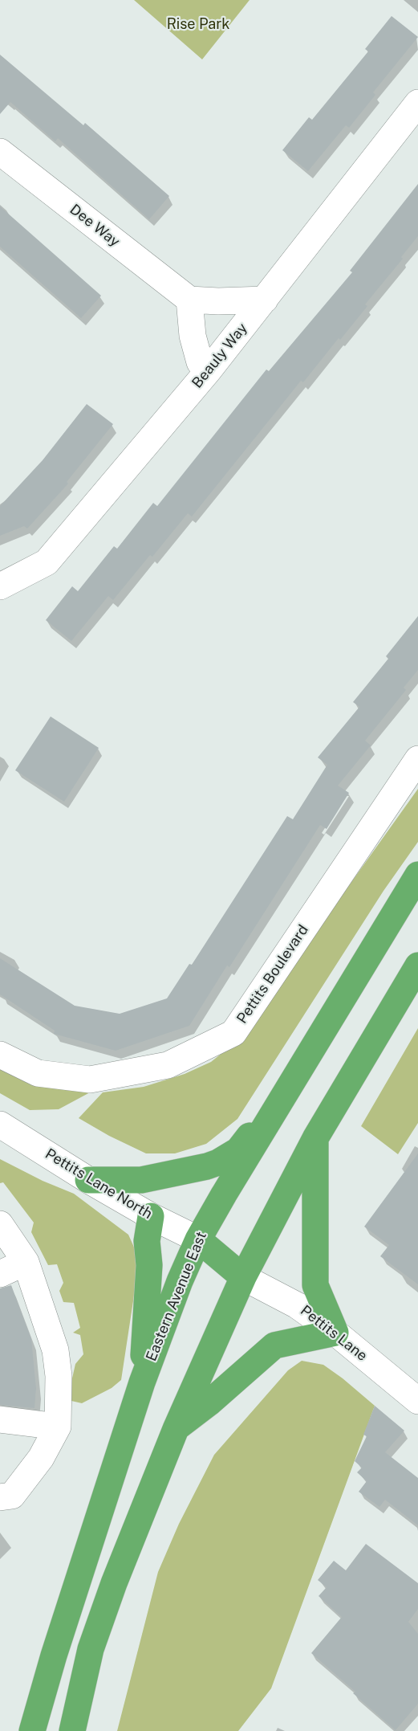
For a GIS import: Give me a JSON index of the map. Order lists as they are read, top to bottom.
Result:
{
  "streets": {
    "highway": ["Eastern Avenue East"],
    "street": [
      "Dee Way",
      "Beauly Way",
      "Pettits Boulevard",
      "Pettits Lane North",
      "Pettits Lane"
    ]
  },
  "crossings": [
    ["Pettits Lane North", "Eastern Avenue East"]
  ],
  "parks": ["Rise Park"]
}
